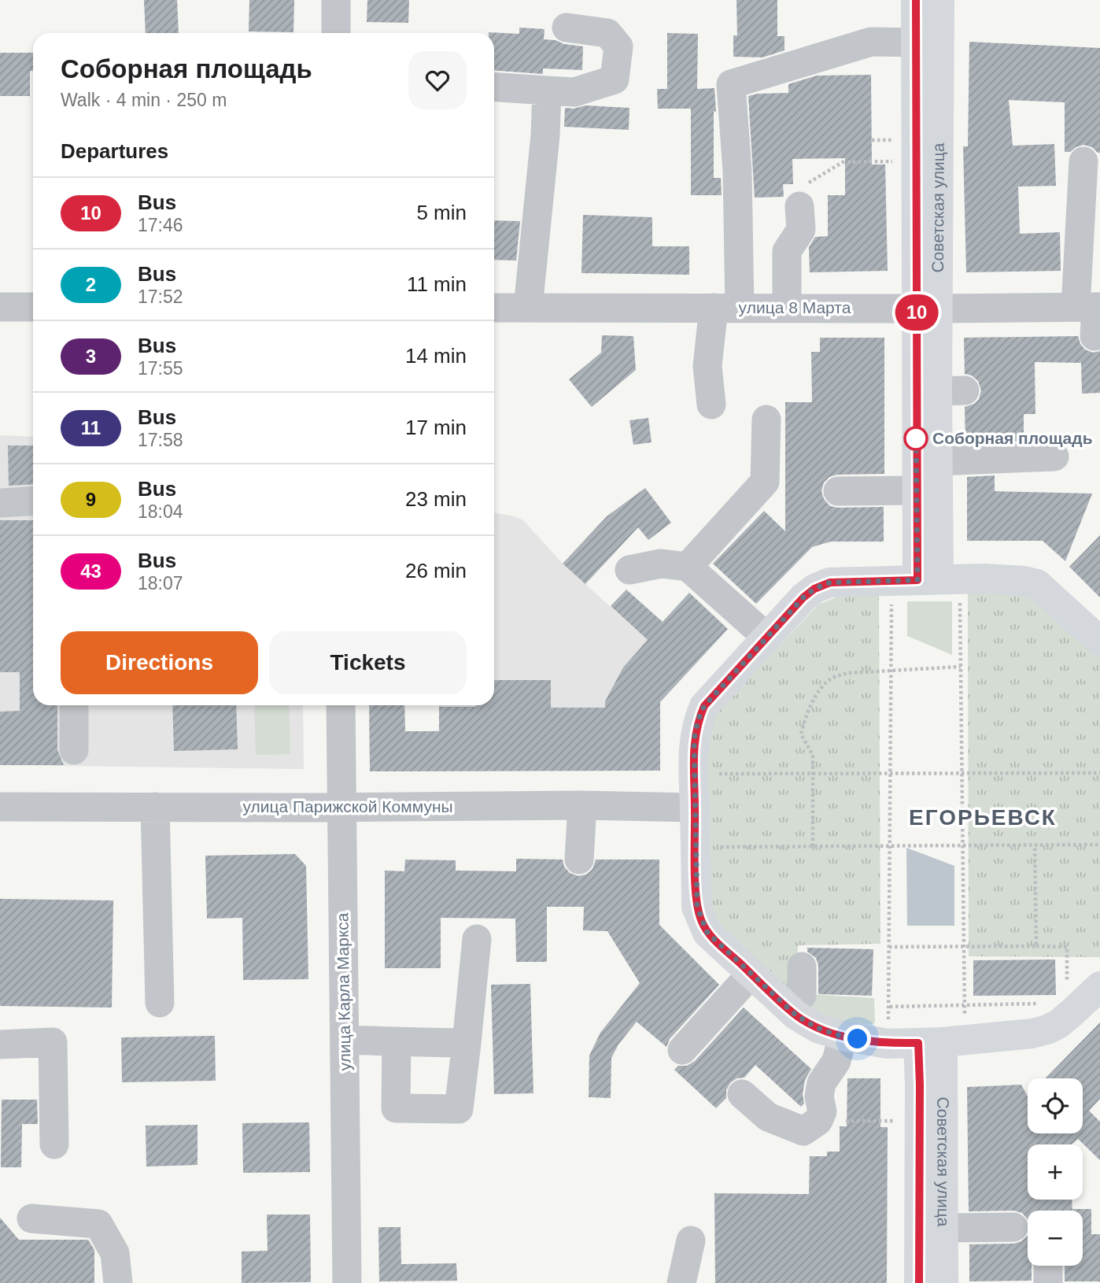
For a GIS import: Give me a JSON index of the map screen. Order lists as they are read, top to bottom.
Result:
{
  "streets": {
    "main road": ["Советская улица"],
    "street": ["улица 8 Марта", "улица Парижской Коммуны", "улица Карла Маркса"]
  },
  "crossings": [
    ["Советская улица", "улица 8 Марта"],
    ["улица Парижской Коммуны", "улица Карла Маркса"]
  ],
  "districts": ["ЕГОРЬЕВСК"],
  "places": ["Соборная площадь"],
  "lines": ["bus line 10"],
  "page": {
    "on_map": "10",
    "heading": [
      ["Соборная площадь", "Walk · 4 min · 250 m"],
      "Departures"
    ],
    "list": [
      {
        "mark": "10",
        "name": "Bus",
        "note": "17:46",
        "value": "5 min"
      },
      {
        "mark": "2",
        "name": "Bus",
        "note": "17:52",
        "value": "11 min"
      },
      {
        "mark": "3",
        "name": "Bus",
        "note": "17:55",
        "value": "14 min"
      },
      {
        "mark": "11",
        "name": "Bus",
        "note": "17:58",
        "value": "17 min"
      },
      {
        "mark": "9",
        "name": "Bus",
        "note": "18:04",
        "value": "23 min"
      },
      {
        "mark": "43",
        "name": "Bus",
        "note": "18:07",
        "value": "26 min"
      }
    ],
    "buttons": ["Directions", "Tickets"],
    "map_buttons": ["+", "−"]
  }
}
